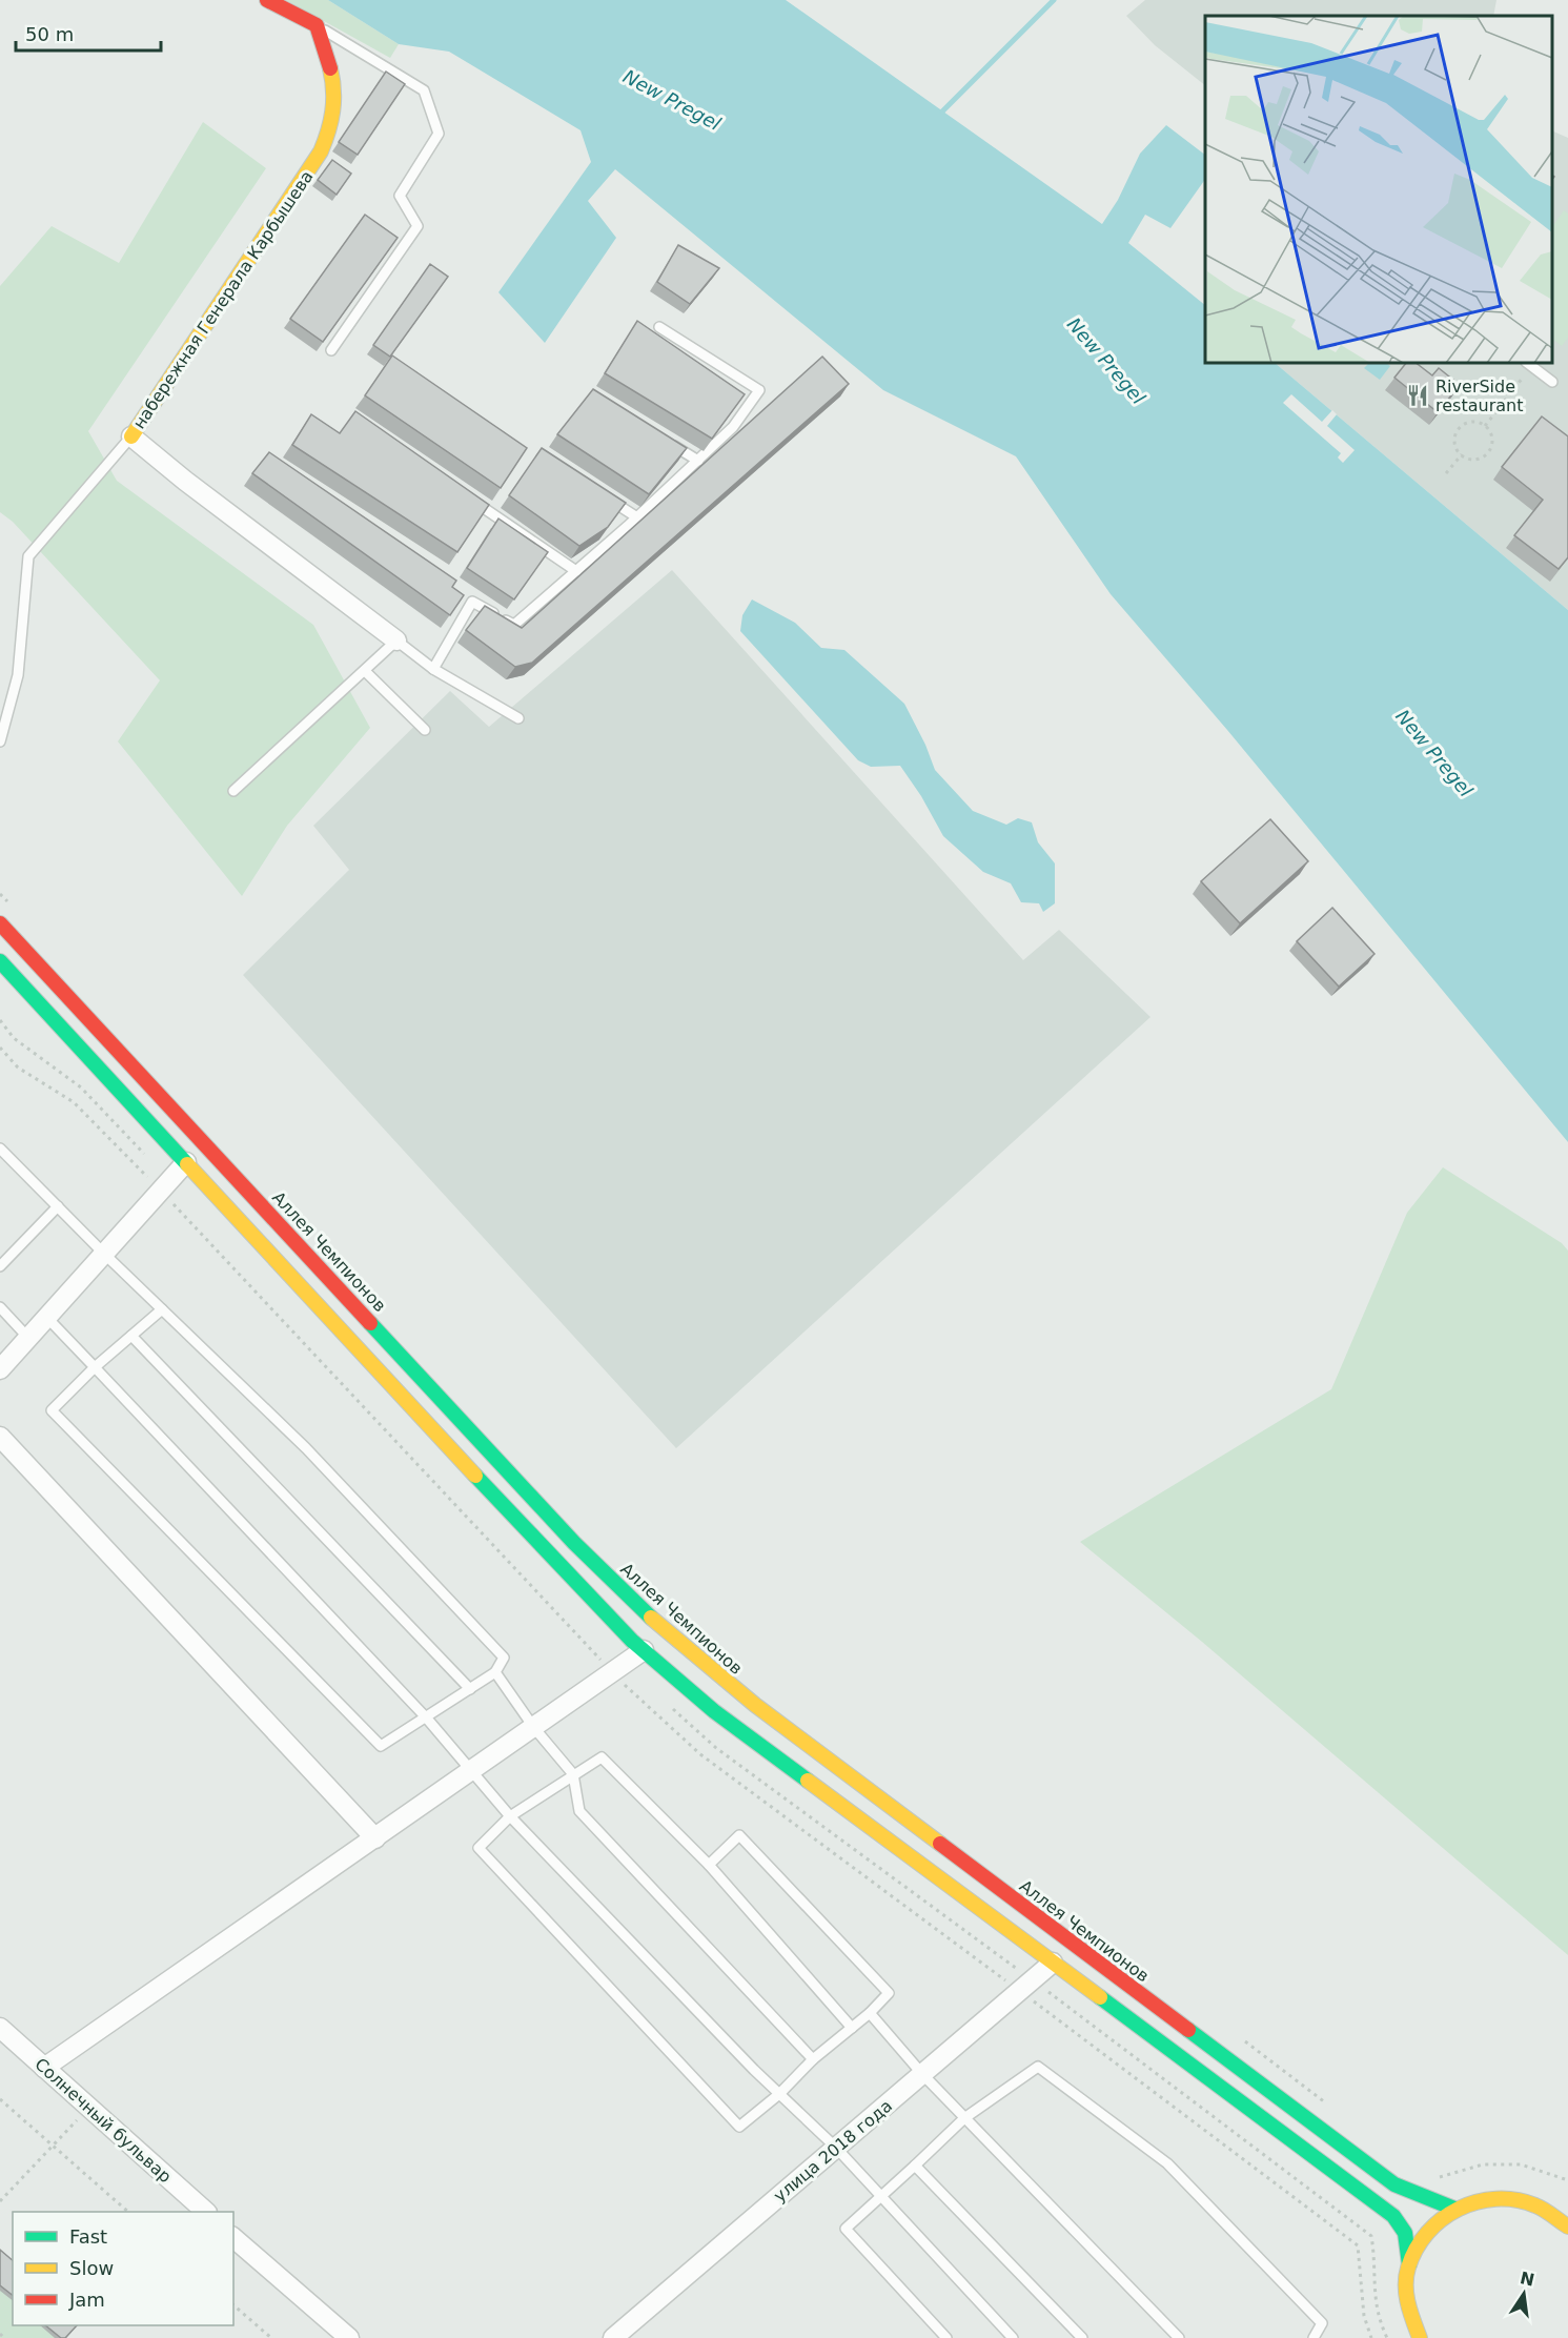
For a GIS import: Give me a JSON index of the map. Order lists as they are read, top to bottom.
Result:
{
  "streets": {
    "main road": ["набережная Генерала Карбышева", "Аллея Чемпионов"],
    "street": ["Солнечный бульвар", "улица 2018 года"]
  },
  "water": ["New Pregel"],
  "places": {
    "restaurant": ["RiverSide restaurant"]
  },
  "legend": ["Fast", "Slow", "Jam"],
  "scale_bar": "50 m",
  "north": "top"
}
